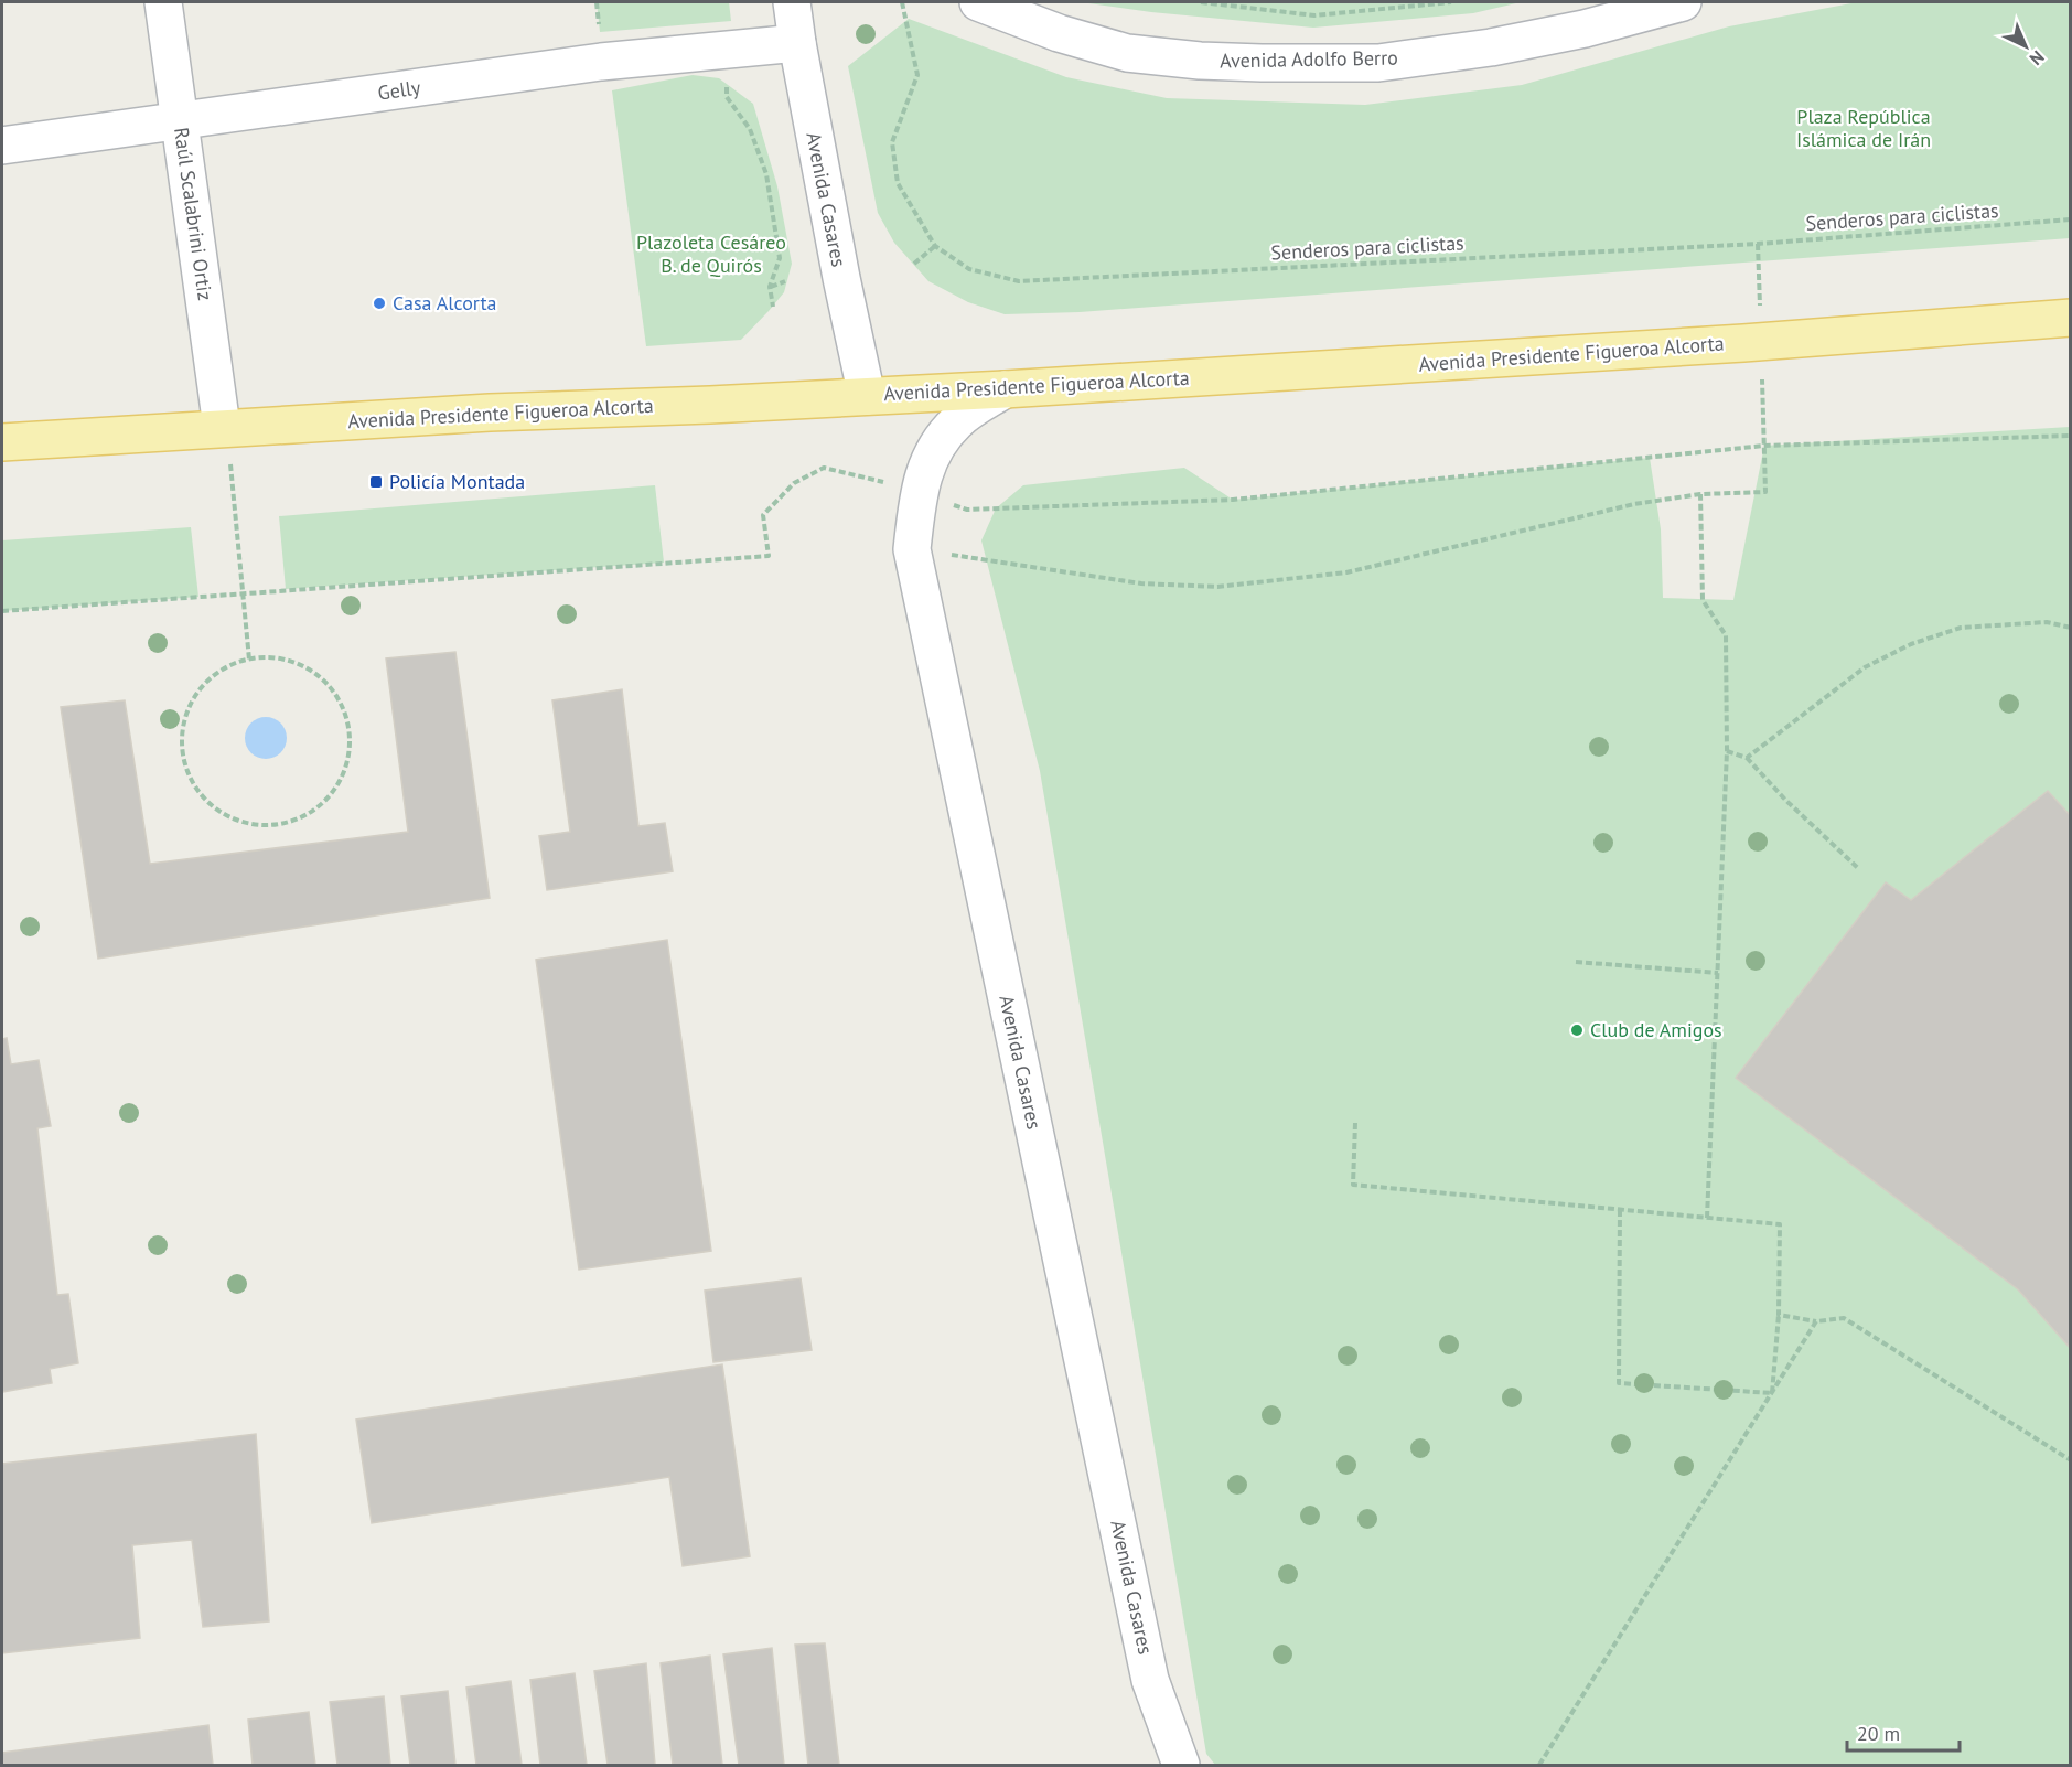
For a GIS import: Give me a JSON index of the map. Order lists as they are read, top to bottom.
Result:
{
  "streets": {
    "main road": ["Avenida Presidente Figueroa Alcorta"],
    "street": [
      "Avenida Adolfo Berro",
      "Gelly",
      "Avenida Casares",
      "Raúl Scalabrini Ortiz"
    ],
    "path": ["Senderos para ciclistas"]
  },
  "crossings": [
    ["Gelly", "Avenida Casares"],
    ["Gelly", "Raúl Scalabrini Ortiz"],
    ["Avenida Casares", "Avenida Presidente Figueroa Alcorta"],
    ["Raúl Scalabrini Ortiz", "Avenida Presidente Figueroa Alcorta"]
  ],
  "parks": ["Plaza República Islámica de Irán", "Plazoleta Cesáreo B. de Quirós"],
  "places": {
    "other": ["Casa Alcorta", "Club de Amigos"],
    "transit": ["Policía Montada"]
  },
  "scale_bar": "20 m",
  "north": "bottom right"
}
